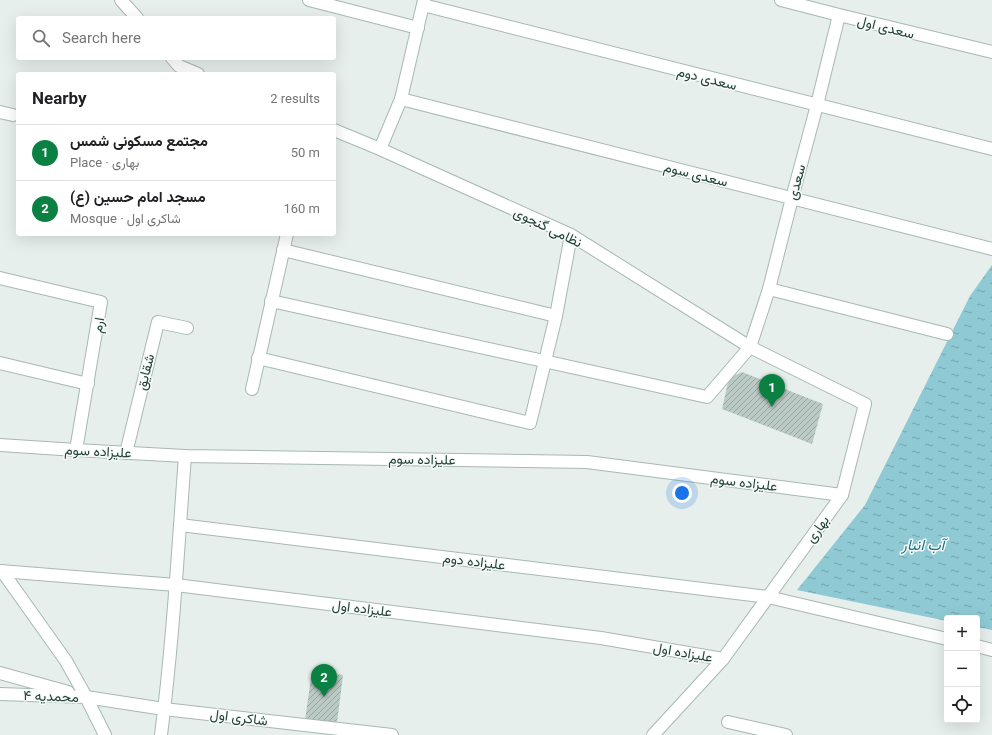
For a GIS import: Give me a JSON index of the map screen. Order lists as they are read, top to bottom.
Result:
{
  "streets": {
    "street": [
      "سعدی اول",
      "سعدی دوم",
      "سعدی سوم",
      "سعدی",
      "نظامی گنجوی",
      "ارم",
      "شقایق",
      "علیزاده سوم",
      "بهاری",
      "علیزاده دوم",
      "علیزاده اول",
      "محمدیه ۴",
      "شاکری اول"
    ]
  },
  "crossings": [
    ["سعدی اول", "سعدی"],
    ["سعدی دوم", "سعدی"],
    ["سعدی سوم", "سعدی"],
    ["سعدی", "نظامی گنجوی"],
    ["سعدی", "بهاری"],
    ["نظامی گنجوی", "بهاری"],
    ["ارم", "علیزاده سوم"],
    ["شقایق", "علیزاده سوم"],
    ["علیزاده سوم", "بهاری"],
    ["بهاری", "علیزاده دوم"],
    ["بهاری", "علیزاده اول"],
    ["محمدیه ۴", "شاکری اول"]
  ],
  "water": ["آب انبار"],
  "page": {
    "search": "Search here",
    "heading": ["Nearby", "2 results"],
    "list": [
      {
        "mark": "1",
        "name": "مجتمع مسکونی شمس",
        "note": "Place · بهاری",
        "value": "50 m"
      },
      {
        "mark": "2",
        "name": "مسجد امام حسین (ع)",
        "note": "Mosque · شاکری اول",
        "value": "160 m"
      }
    ],
    "pins": ["1", "2"],
    "map_buttons": ["+", "−"]
  }
}
